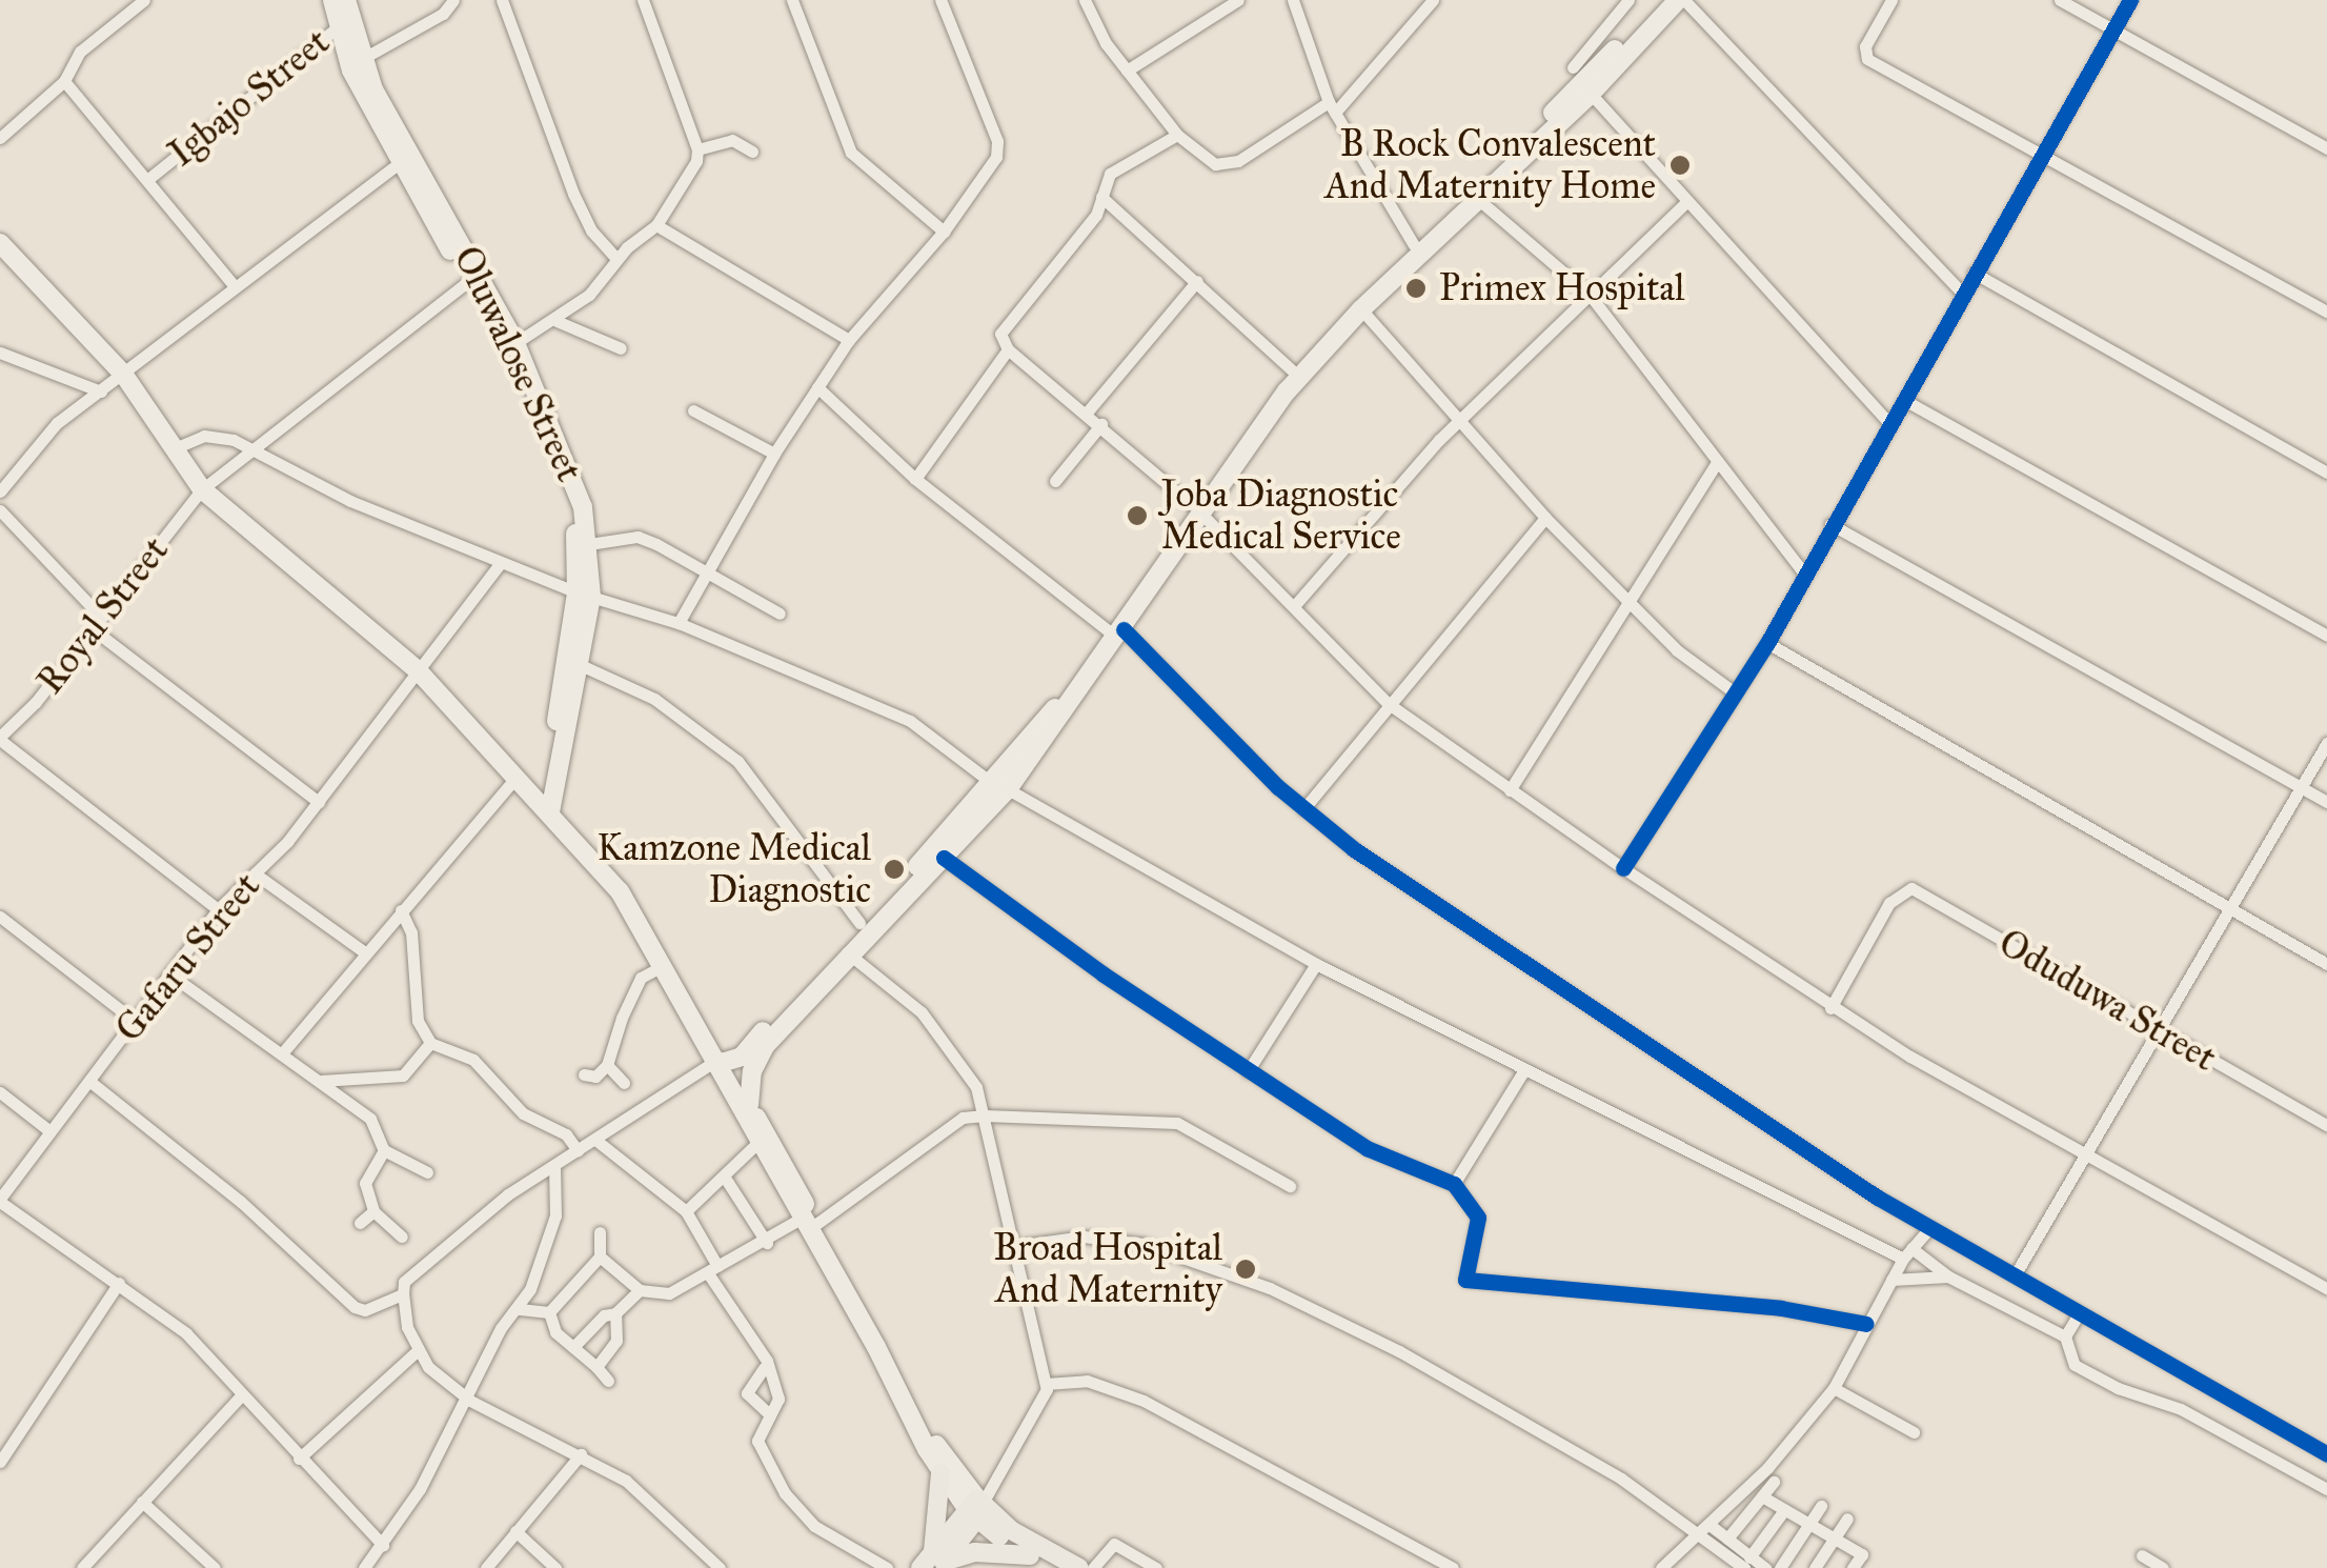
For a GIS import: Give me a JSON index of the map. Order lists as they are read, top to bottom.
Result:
{
  "streets": {
    "main road": ["Oluwalose Street"],
    "street": [
      "Igbajo Street",
      "Royal Street",
      "Gafaru Street",
      "Oduduwa Street"
    ]
  },
  "crossings": [
    ["Igbajo Street", "Oluwalose Street"],
    ["Oluwalose Street", "Royal Street"]
  ],
  "places": [
    "B Rock Convalescent And Maternity Home",
    "Primex Hospital",
    "Joba Diagnostic Medical Service",
    "Kamzone Medical Diagnostic",
    "Broad Hospital And Maternity"
  ]
}
